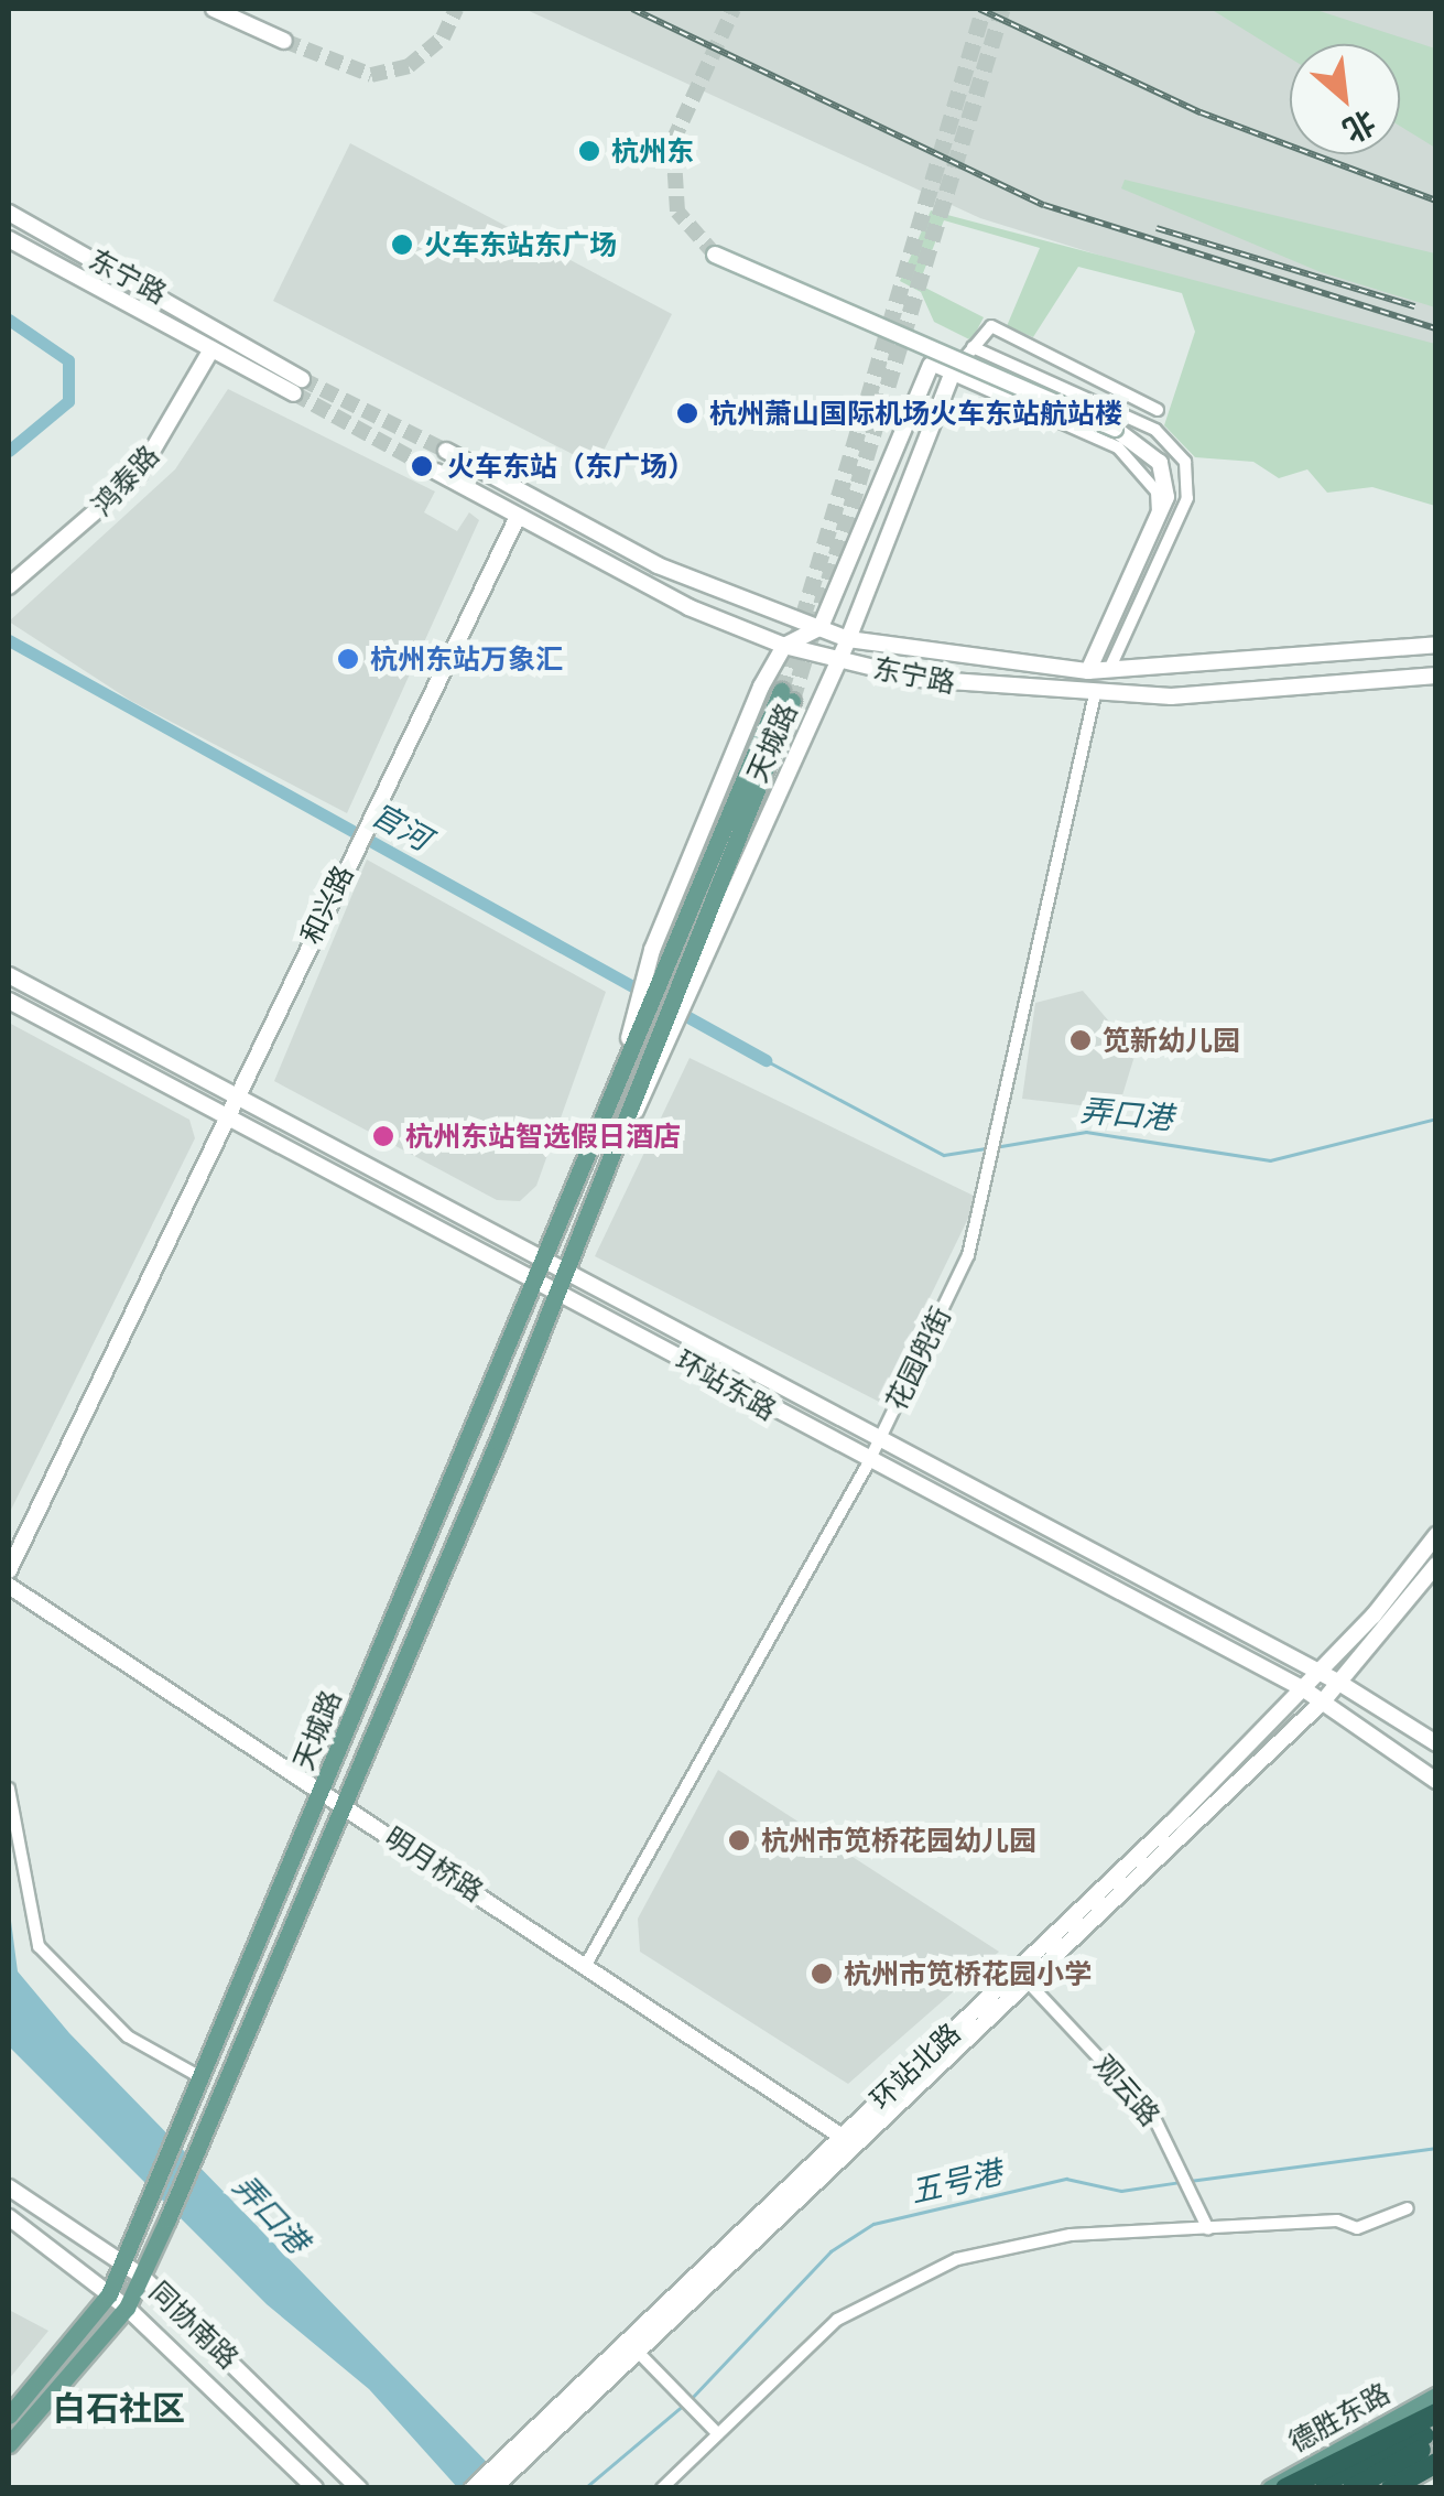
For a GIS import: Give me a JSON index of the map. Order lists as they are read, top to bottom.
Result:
{
  "streets": {
    "main road": [
      "东宁路",
      "鸿泰路",
      "天城路",
      "和兴路",
      "环站东路",
      "明月桥路",
      "环站北路",
      "同协南路",
      "德胜东路"
    ],
    "street": ["花园兜街", "观云路"]
  },
  "crossings": [
    ["东宁路", "鸿泰路"],
    ["东宁路", "天城路"],
    ["东宁路", "和兴路"],
    ["东宁路", "花园兜街"],
    ["天城路", "环站东路"],
    ["天城路", "明月桥路"],
    ["天城路", "同协南路"],
    ["和兴路", "环站东路"],
    ["花园兜街", "环站东路"],
    ["花园兜街", "明月桥路"],
    ["环站东路", "环站北路"],
    ["明月桥路", "环站北路"],
    ["环站北路", "观云路"]
  ],
  "districts": ["白石社区"],
  "water": ["官河", "弄口港", "五号港"],
  "places": [
    "杭州东",
    "火车东站东广场",
    "杭州萧山国际机场火车东站航站楼",
    "火车东站（东广场）",
    "杭州东站万象汇",
    "笕新幼儿园",
    "杭州东站智选假日酒店",
    "杭州市笕桥花园幼儿园",
    "杭州市笕桥花园小学"
  ],
  "north": "bottom right"
}
